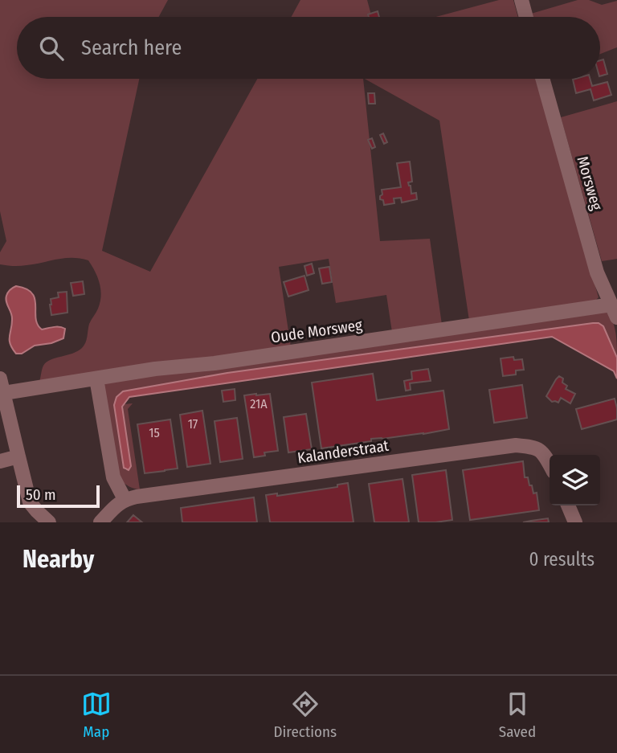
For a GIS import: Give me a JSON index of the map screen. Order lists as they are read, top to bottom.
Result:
{
  "streets": {
    "street": ["Morsweg", "Oude Morsweg", "Kalanderstraat"]
  },
  "crossings": [
    ["Morsweg", "Oude Morsweg"]
  ],
  "house_numbers": ["21A", "17", "15"],
  "scale_bar": "50 m",
  "page": {
    "search": "Search here",
    "scale": "50 m",
    "heading": ["Nearby", "0 results"],
    "nav": ["Map", "Directions", "Saved"]
  }
}
